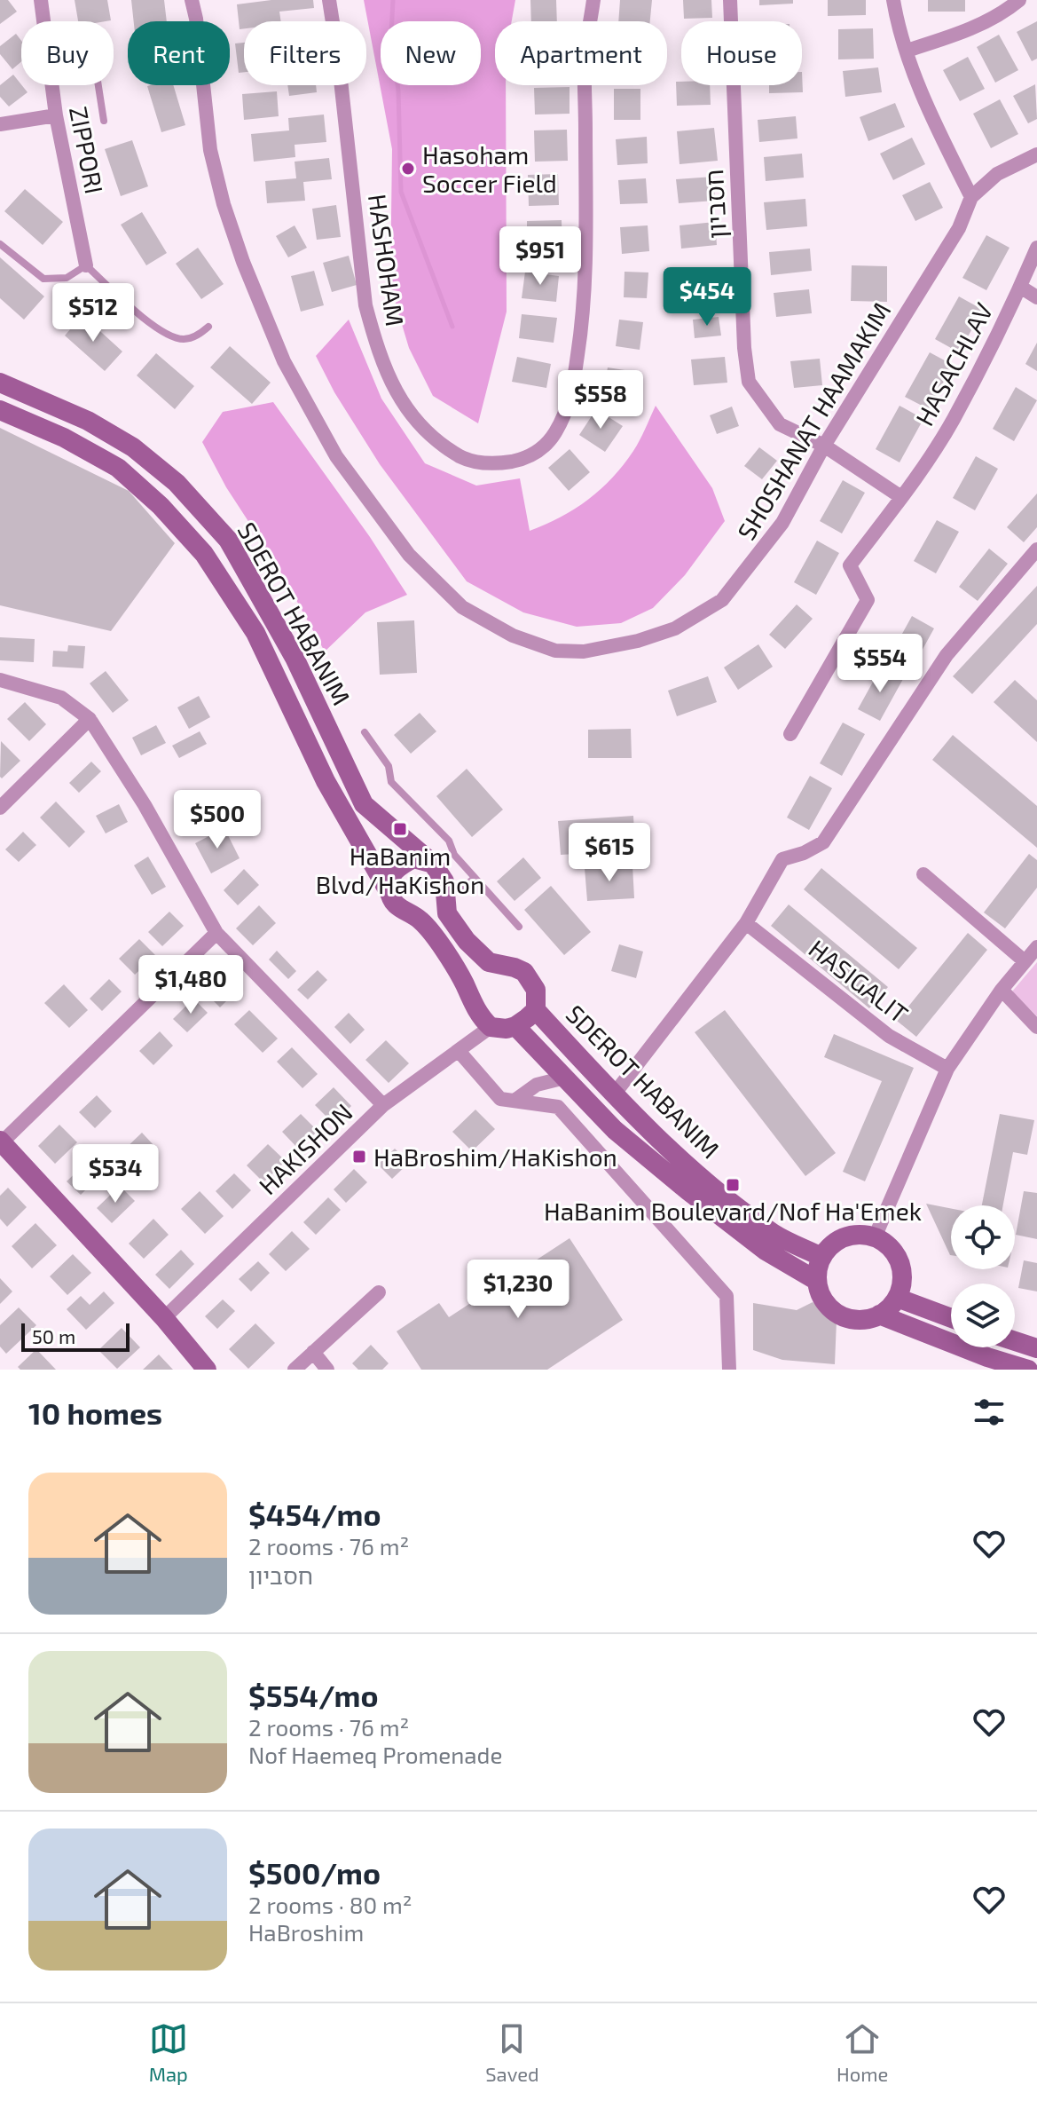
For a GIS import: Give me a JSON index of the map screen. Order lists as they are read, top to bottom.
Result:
{
  "streets": {
    "main road": ["SDEROT HABANIM"],
    "street": [
      "ZIPPORI",
      "חסביון",
      "HASHOHAM",
      "HASACHLAV",
      "SHOSHANAT HAAMAKIM",
      "HASIGALIT",
      "HAKISHON"
    ]
  },
  "crossings": [
    ["חסביון", "HASACHLAV"],
    ["חסביון", "SHOSHANAT HAAMAKIM"],
    ["SDEROT HABANIM", "HAKISHON"]
  ],
  "places": {
    "other": ["Hasoham Soccer Field"],
    "transit": ["HaBanim Blvd/HaKishon", "HaBroshim/HaKishon", "HaBanim Boulevard/Nof Ha'Emek"]
  },
  "scale_bar": "50 m",
  "page": {
    "chip": [
      "Buy",
      "Rent",
      "Filters",
      "New",
      "Apartment",
      "House"
    ],
    "price": [
      "$951",
      "$454",
      "$512",
      "$558",
      "$554",
      "$500",
      "$615",
      "$1,480",
      "$534",
      "$1,230"
    ],
    "scale": "50 m",
    "heading": "10 homes",
    "list": [
      {
        "name": "$454/mo",
        "note": "2 rooms · 76 m² · חסביון"
      },
      {
        "name": "$554/mo",
        "note": "2 rooms · 76 m² · Nof Haemeq Promenade"
      },
      {
        "name": "$500/mo",
        "note": "2 rooms · 80 m² · HaBroshim"
      }
    ],
    "tabs": ["Map", "Saved", "Home"]
  }
}
